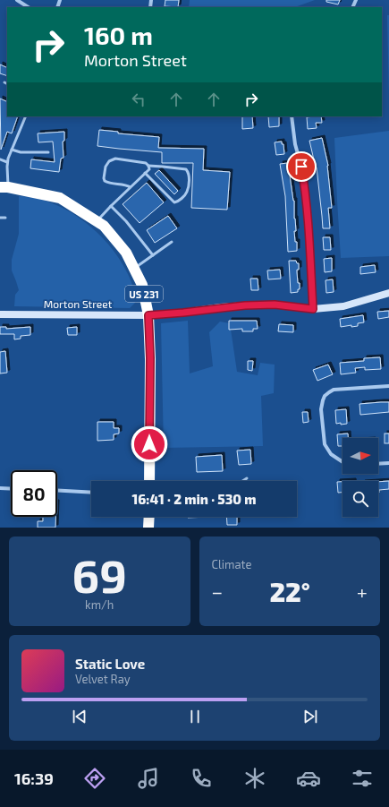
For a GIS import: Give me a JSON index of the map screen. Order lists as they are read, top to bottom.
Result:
{
  "streets": {
    "highway": ["US 231"],
    "street": ["Morton Street"]
  },
  "crossings": [
    ["US 231", "Morton Street"]
  ],
  "north": "right",
  "page": {
    "turn": ["160 m", "Morton Street"],
    "limit": "80",
    "trip": "16:41 · 2 min · 530 m",
    "tile": [
      ["69", "km/h"],
      "Climate"
    ],
    "heat": ["−", "22°", "+"],
    "song": ["Static Love", "Velvet Ray"],
    "tabs": "16:39"
  }
}
